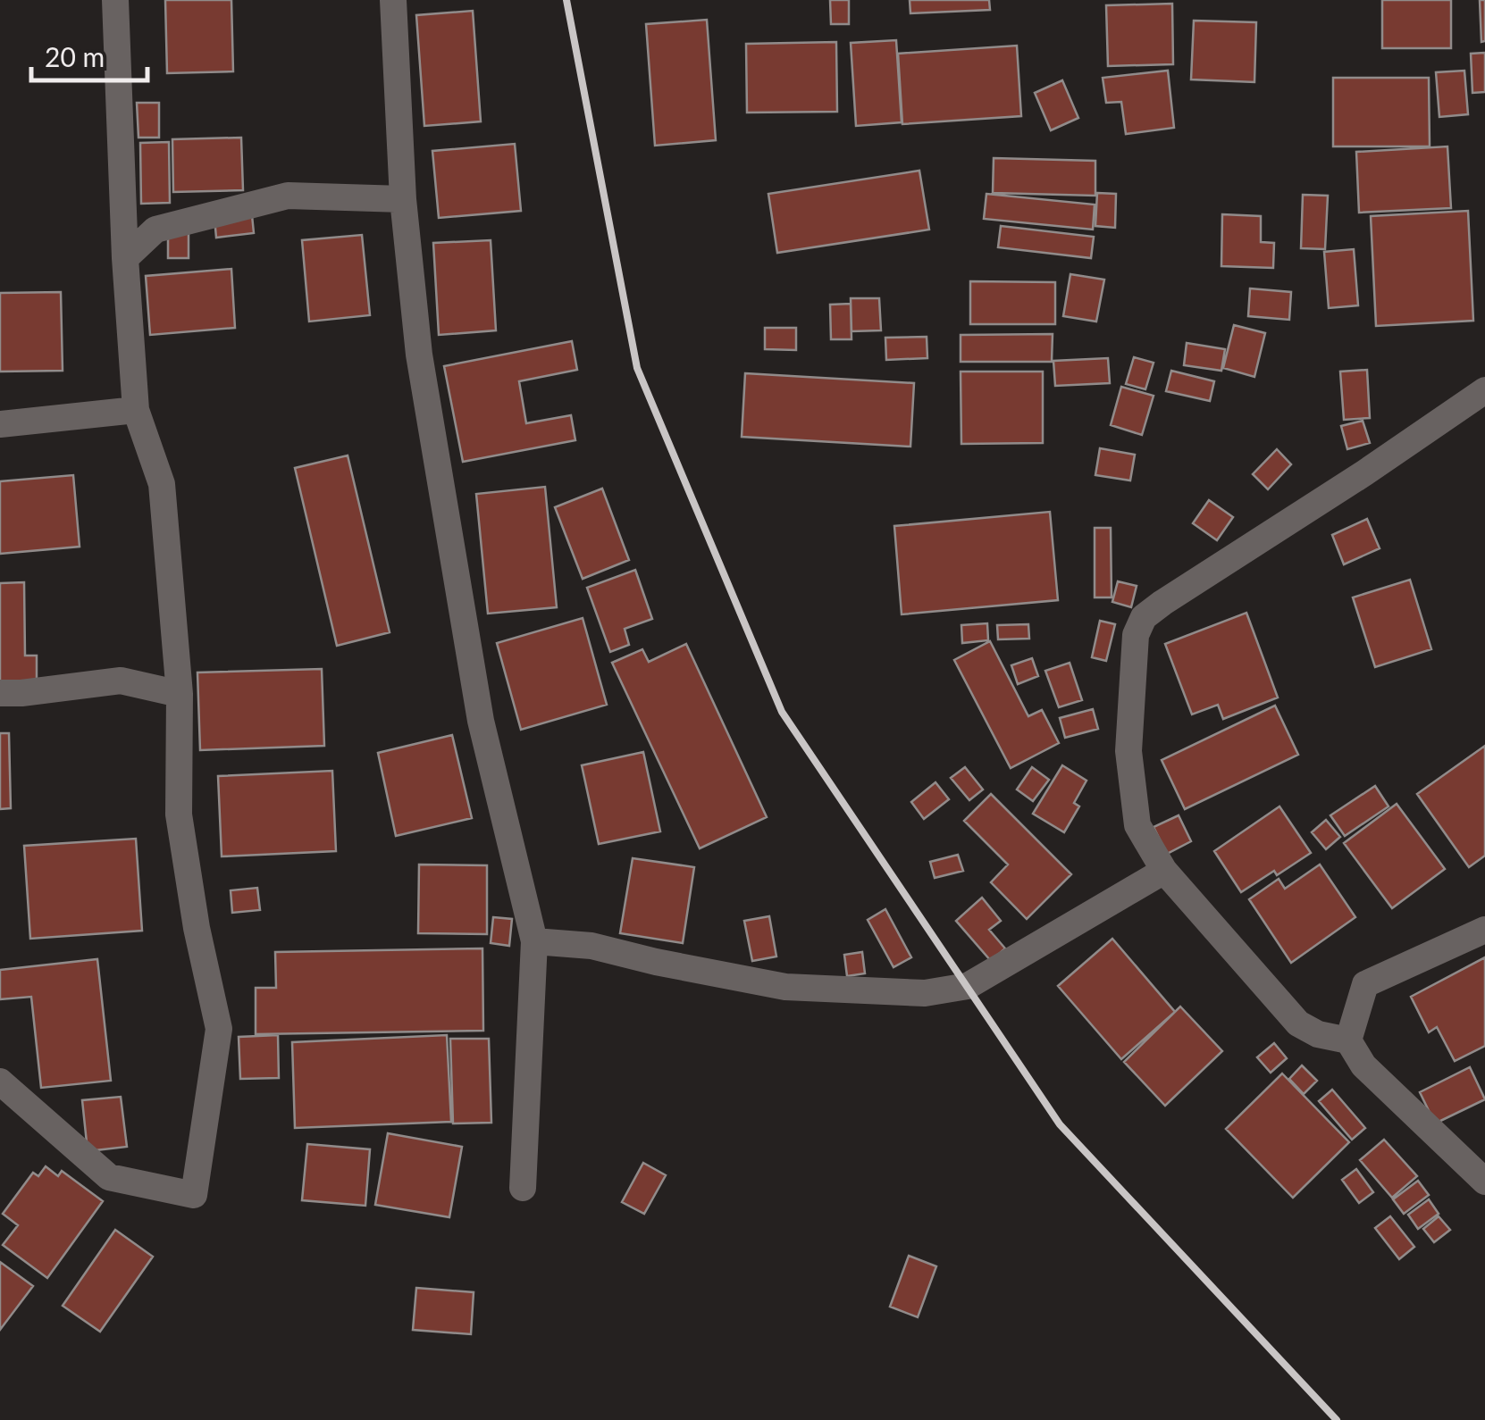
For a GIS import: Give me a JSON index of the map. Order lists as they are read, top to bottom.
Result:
{
  "scale_bar": "20 m"
}
